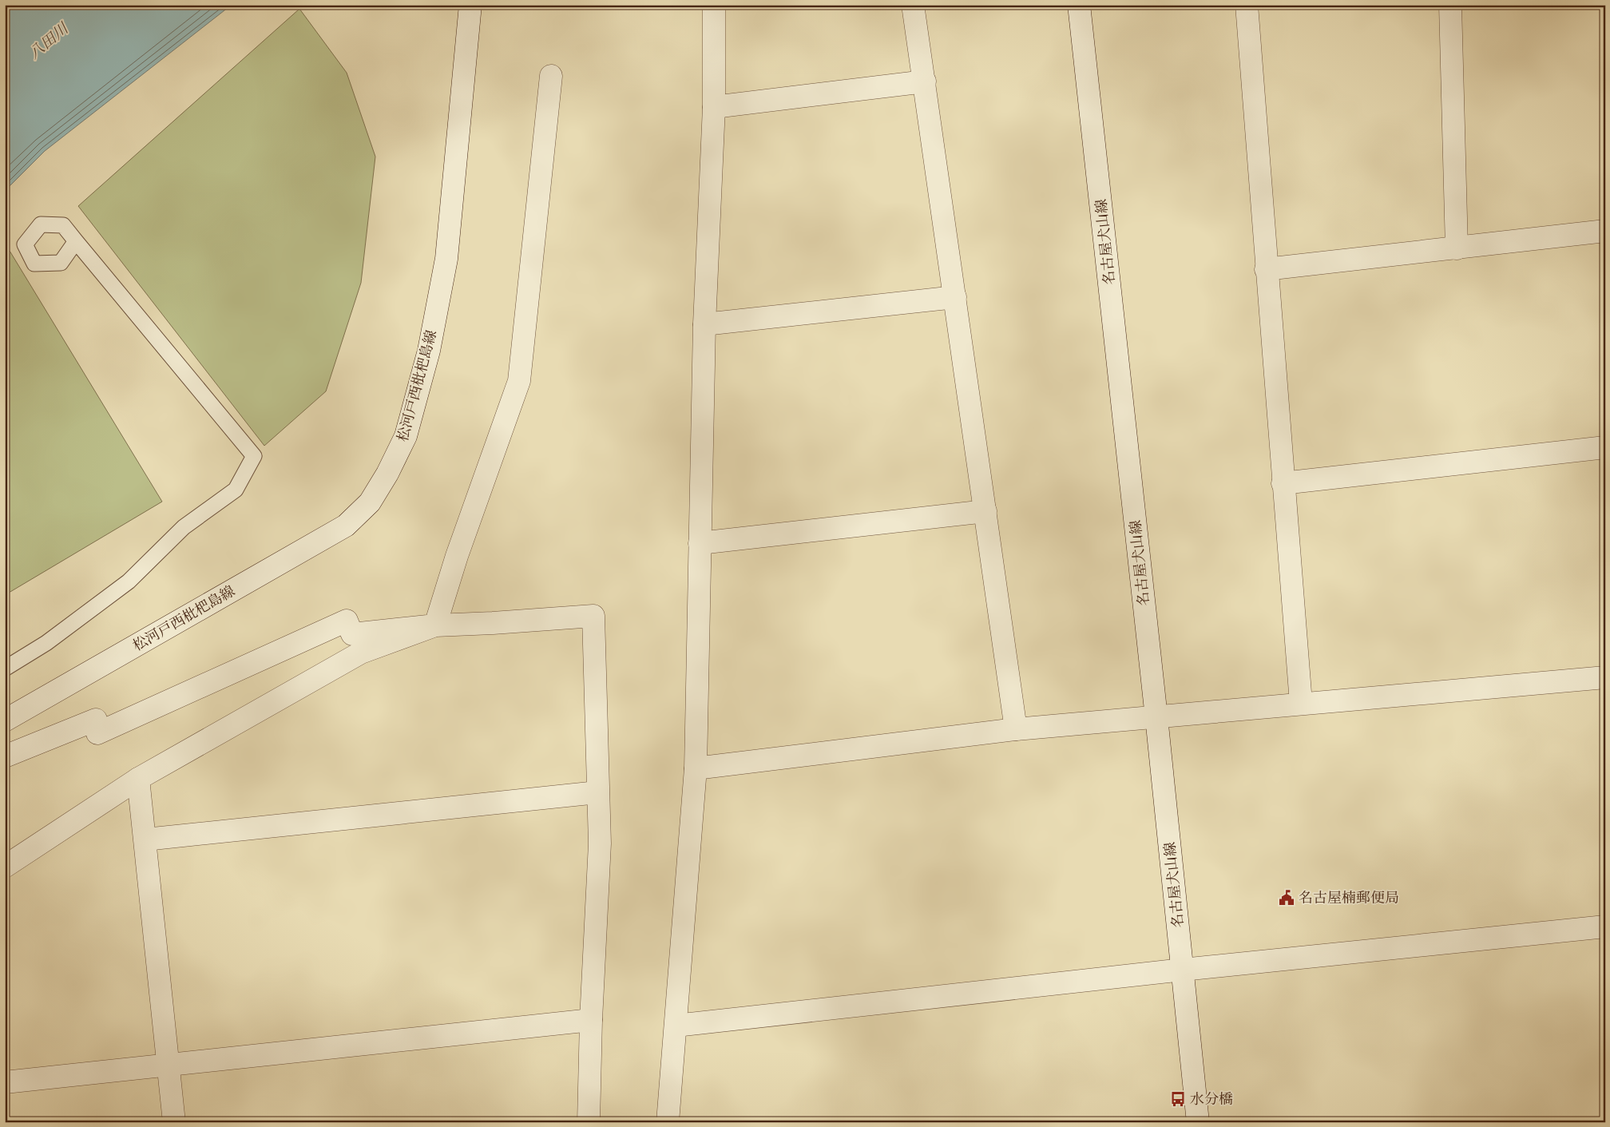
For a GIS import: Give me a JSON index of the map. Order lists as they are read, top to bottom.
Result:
{
  "streets": {
    "street": ["名古屋犬山線", "松河戸西枇杷島線"]
  },
  "water": ["八田川"],
  "places": {
    "public building": ["名古屋楠郵便局"],
    "bus stop": ["水分橋"]
  }
}
